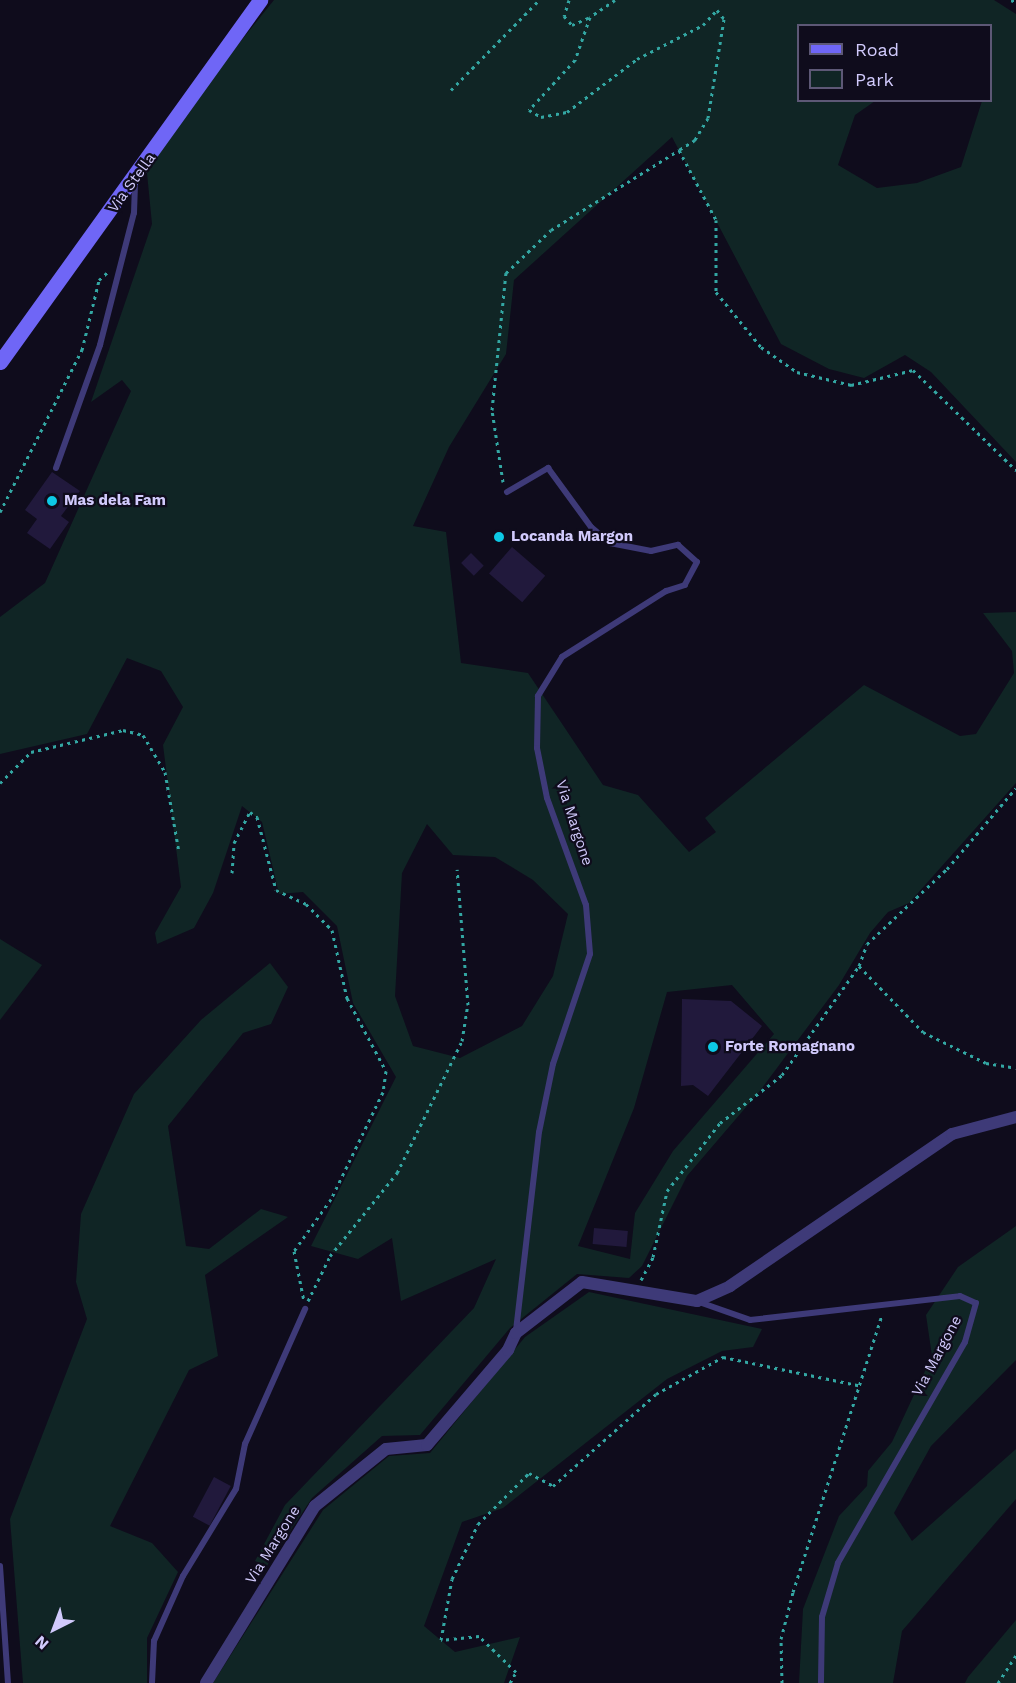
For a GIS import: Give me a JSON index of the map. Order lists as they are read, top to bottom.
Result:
{
  "streets": {
    "main road": ["Via Stella"],
    "street": ["Via Margone"]
  },
  "places": ["Mas dela Fam", "Locanda Margon", "Forte Romagnano"],
  "legend": ["Road", "Park"],
  "north": "bottom left"
}
